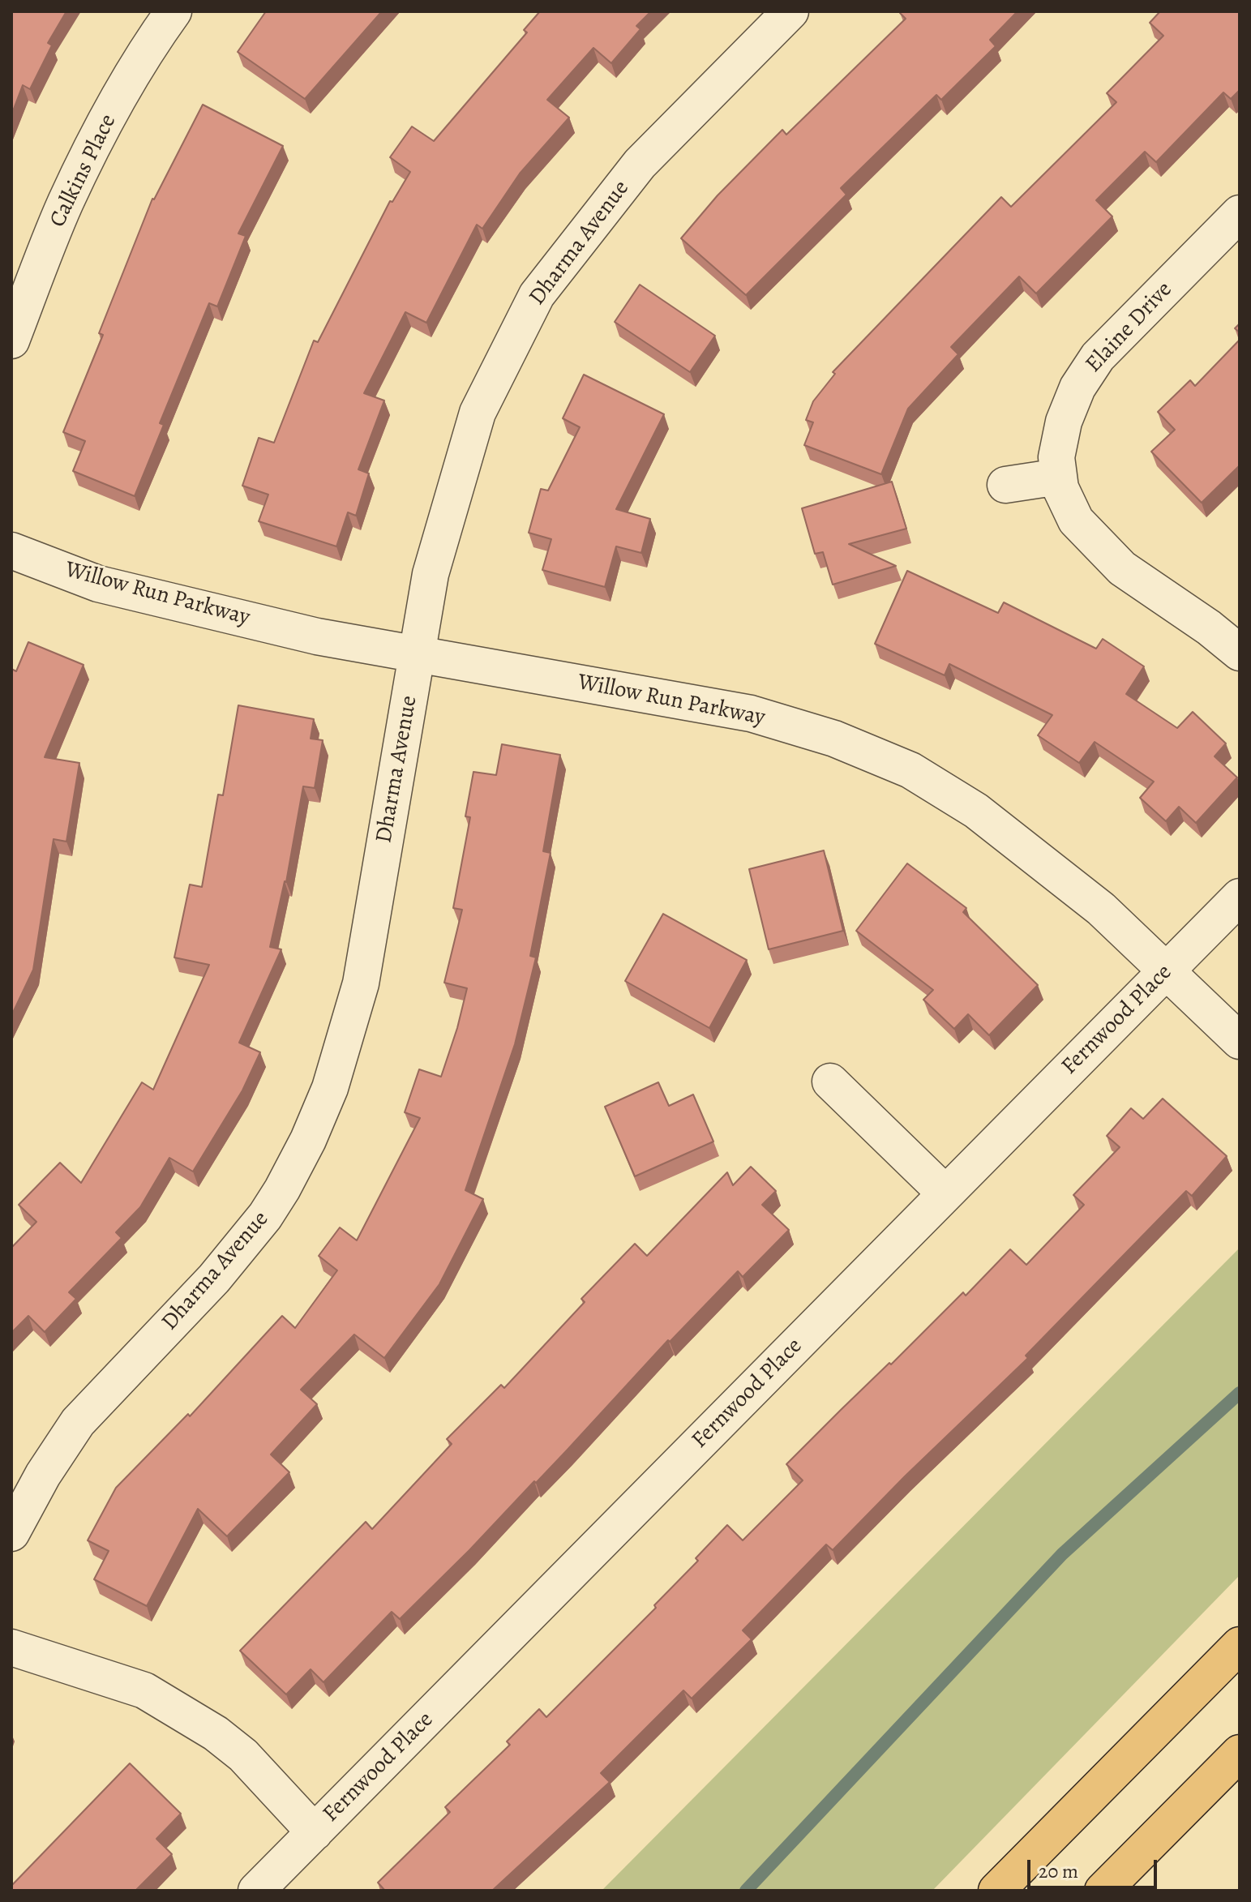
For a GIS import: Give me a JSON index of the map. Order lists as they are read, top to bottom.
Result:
{
  "streets": {
    "street": [
      "Calkins Place",
      "Dharma Avenue",
      "Elaine Drive",
      "Willow Run Parkway",
      "Fernwood Place"
    ]
  },
  "crossings": [
    ["Dharma Avenue", "Willow Run Parkway"],
    ["Willow Run Parkway", "Fernwood Place"]
  ],
  "scale_bar": "20 m"
}
